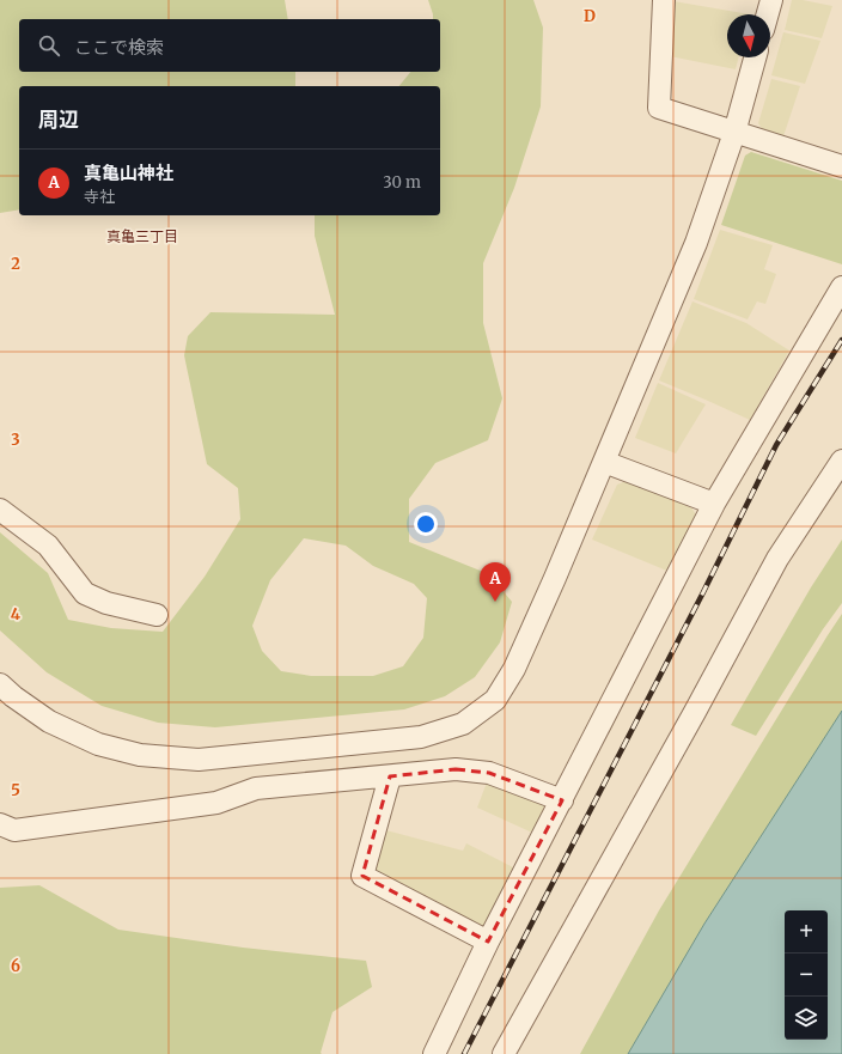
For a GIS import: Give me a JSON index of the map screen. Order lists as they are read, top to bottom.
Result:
{
  "districts": ["真亀三丁目"],
  "north": "bottom",
  "page": {
    "search": "ここで検索",
    "heading": "周辺",
    "list": [
      {
        "mark": "A",
        "name": "真亀山神社",
        "note": "寺社",
        "value": "30 m"
      }
    ],
    "pins": "A",
    "map_buttons": ["+", "−"]
  },
  "grid": {
    "columns": ["D"],
    "rows": [
      "2",
      "3",
      "4",
      "5",
      "6"
    ]
  }
}
